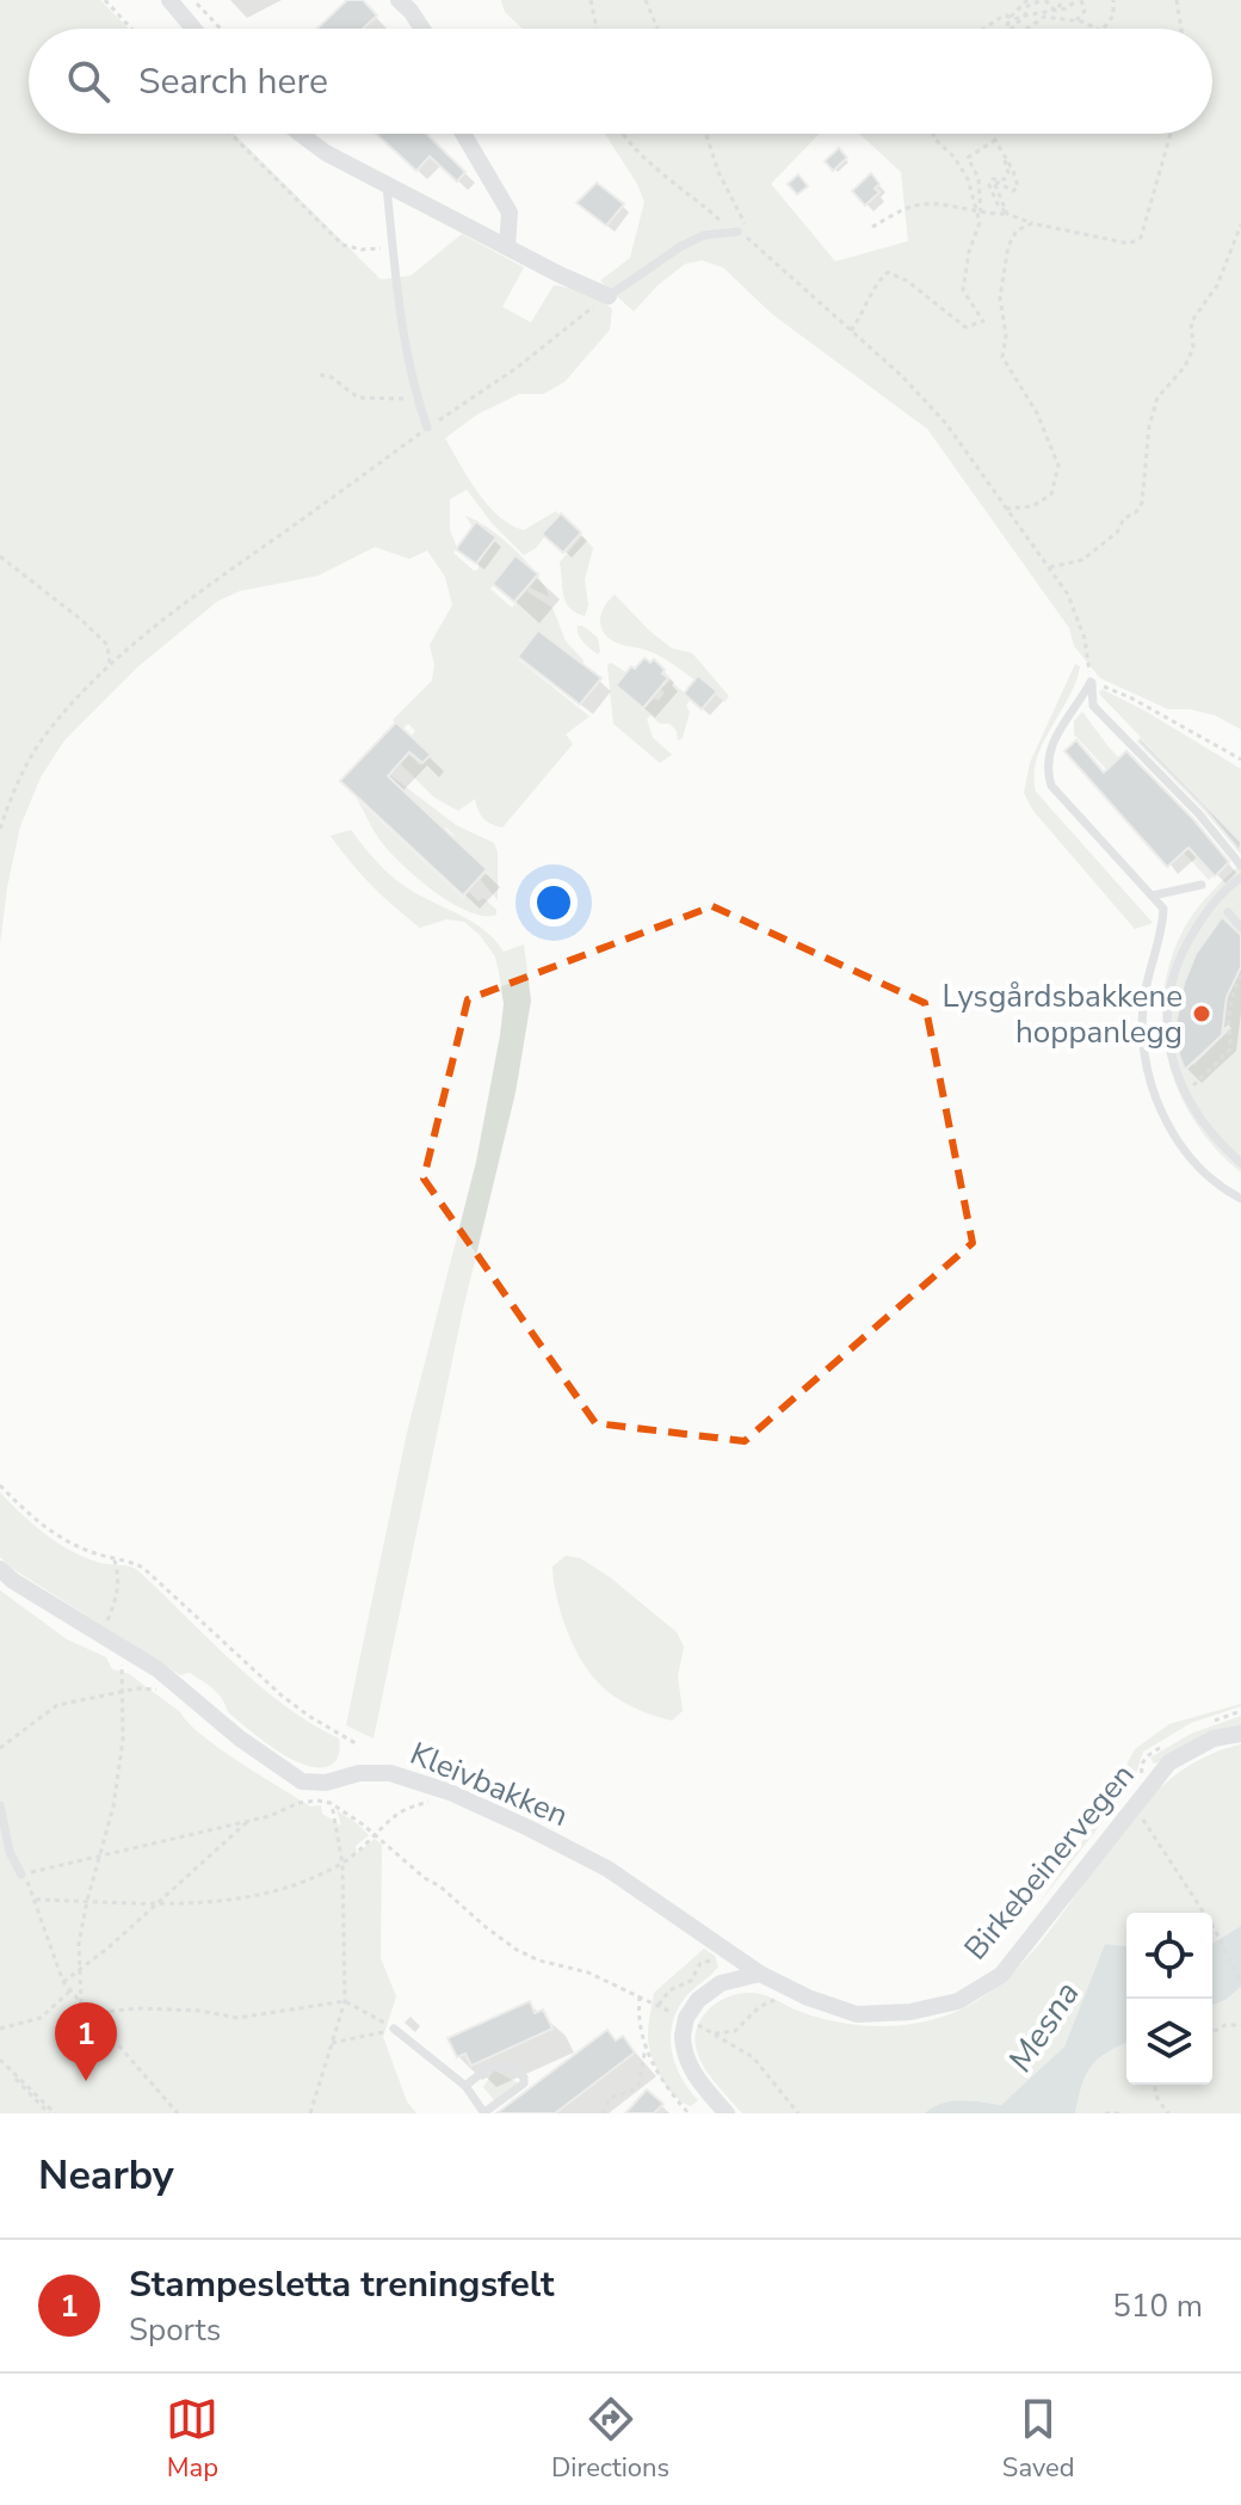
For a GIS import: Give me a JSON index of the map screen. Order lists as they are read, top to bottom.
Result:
{
  "streets": {
    "street": ["Kleivbakken", "Birkebeinervegen"]
  },
  "crossings": [
    ["Kleivbakken", "Birkebeinervegen"]
  ],
  "water": ["Mesna"],
  "places": ["Lysgårdsbakkene hoppanlegg"],
  "page": {
    "search": "Search here",
    "pins": "1",
    "heading": "Nearby",
    "list": [
      {
        "mark": "1",
        "name": "Stampesletta treningsfelt",
        "note": "Sports",
        "value": "510 m"
      }
    ],
    "nav": ["Map", "Directions", "Saved"]
  }
}
